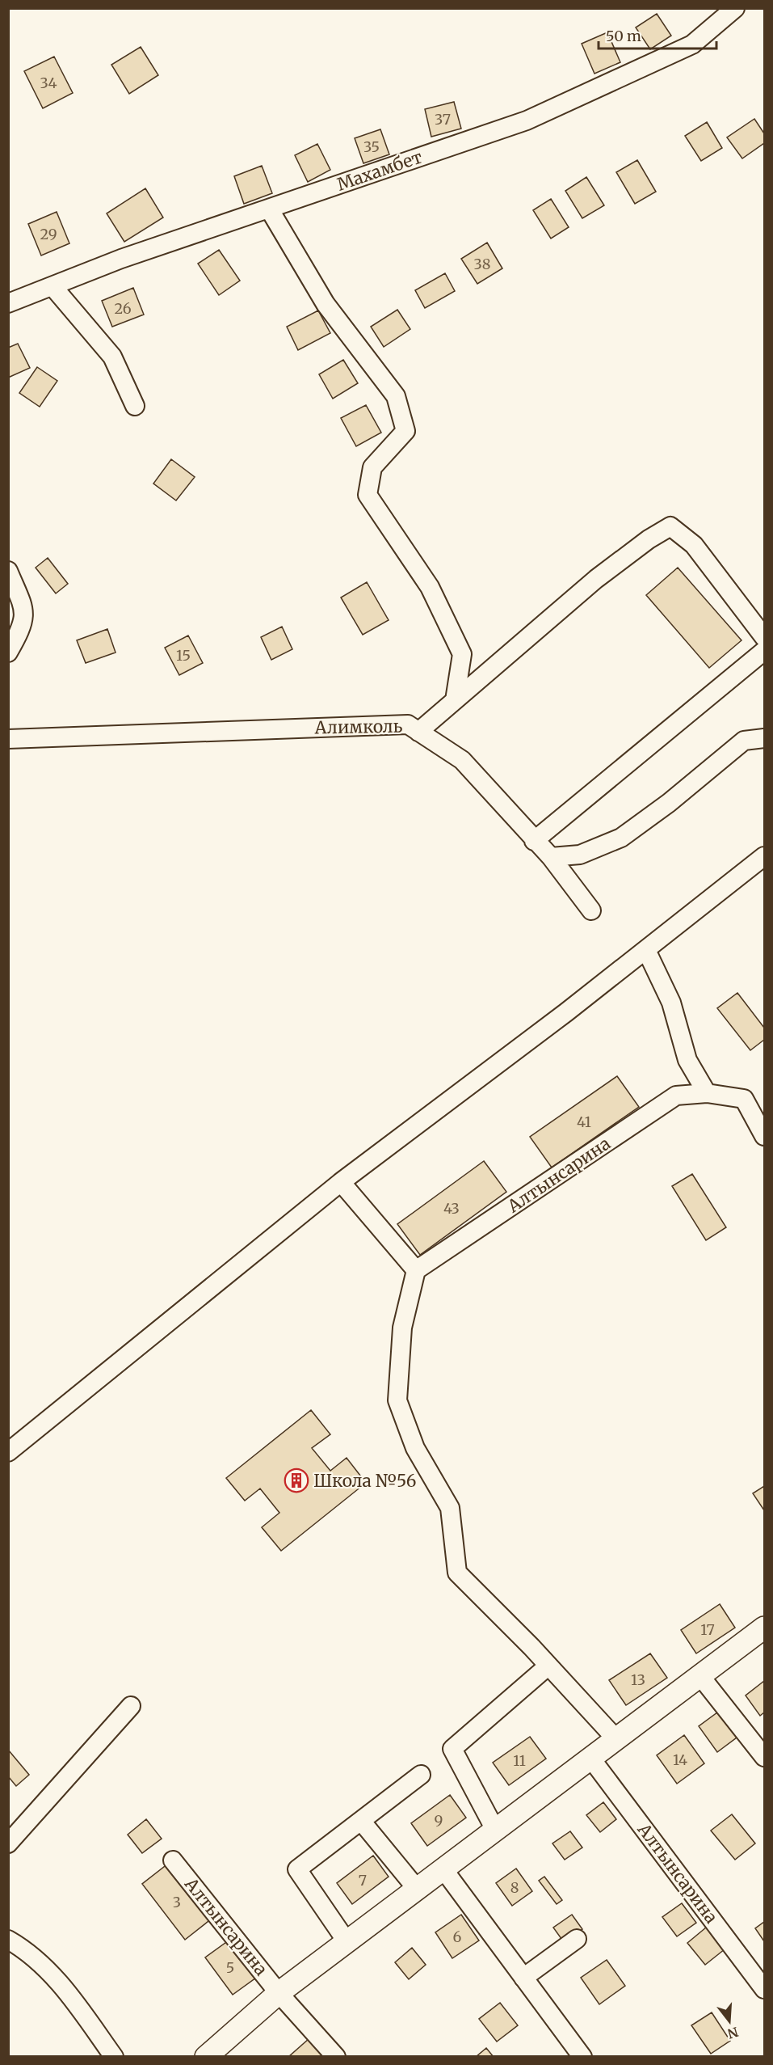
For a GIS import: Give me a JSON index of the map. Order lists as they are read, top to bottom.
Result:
{
  "streets": {
    "main road": ["Алтынсарина"],
    "street": ["Махамбет", "Алимколь"]
  },
  "places": {
    "building": ["Школа №56"]
  },
  "house_numbers": [
    "34",
    "37",
    "35",
    "29",
    "38",
    "26",
    "15",
    "41",
    "43",
    "17",
    "13",
    "14",
    "11",
    "9",
    "7",
    "8",
    "3",
    "6",
    "5"
  ],
  "scale_bar": "50 m",
  "north": "bottom"
}
